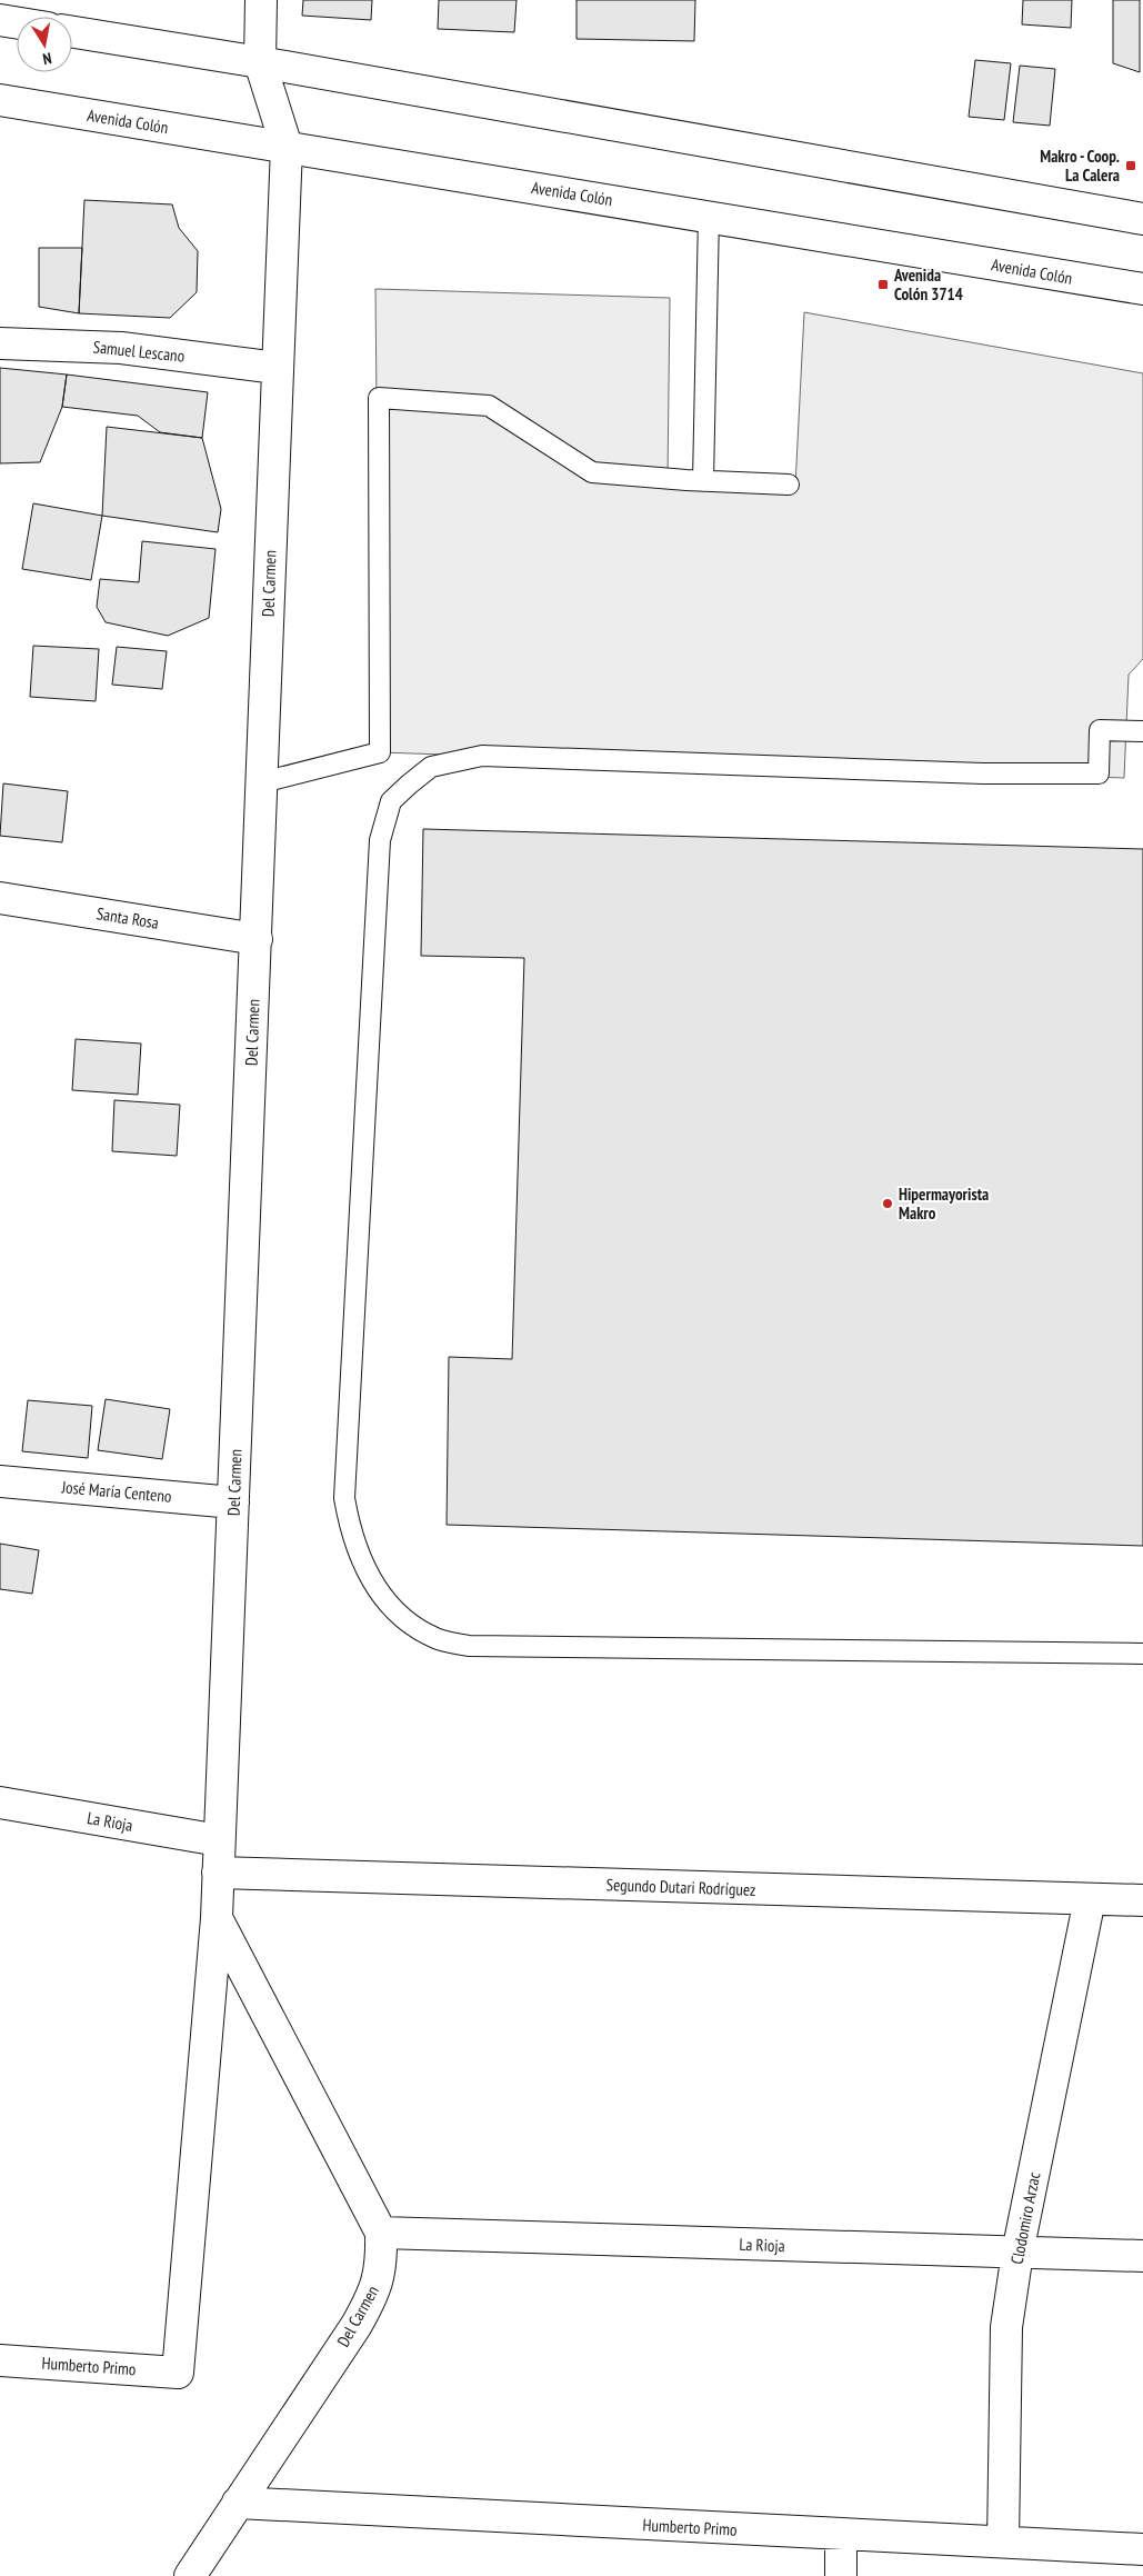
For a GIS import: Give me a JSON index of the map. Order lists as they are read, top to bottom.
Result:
{
  "streets": {
    "street": [
      "Avenida Colón",
      "Samuel Lescano",
      "Del Carmen",
      "Santa Rosa",
      "José María Centeno",
      "La Rioja",
      "Segundo Dutari Rodríguez",
      "Clodomiro Arzac",
      "Humberto Primo"
    ]
  },
  "crossings": [
    ["Avenida Colón", "Del Carmen"],
    ["Samuel Lescano", "Del Carmen"],
    ["Del Carmen", "Santa Rosa"],
    ["Del Carmen", "José María Centeno"],
    ["Del Carmen", "La Rioja"],
    ["Del Carmen", "Segundo Dutari Rodríguez"],
    ["Del Carmen", "Humberto Primo"],
    ["La Rioja", "Clodomiro Arzac"],
    ["Segundo Dutari Rodríguez", "Clodomiro Arzac"],
    ["Clodomiro Arzac", "Humberto Primo"]
  ],
  "places": {
    "transit": ["Makro - Coop. La Calera", "Avenida Colón 3714"],
    "other": ["Hipermayorista Makro"]
  },
  "north": "bottom"
}
